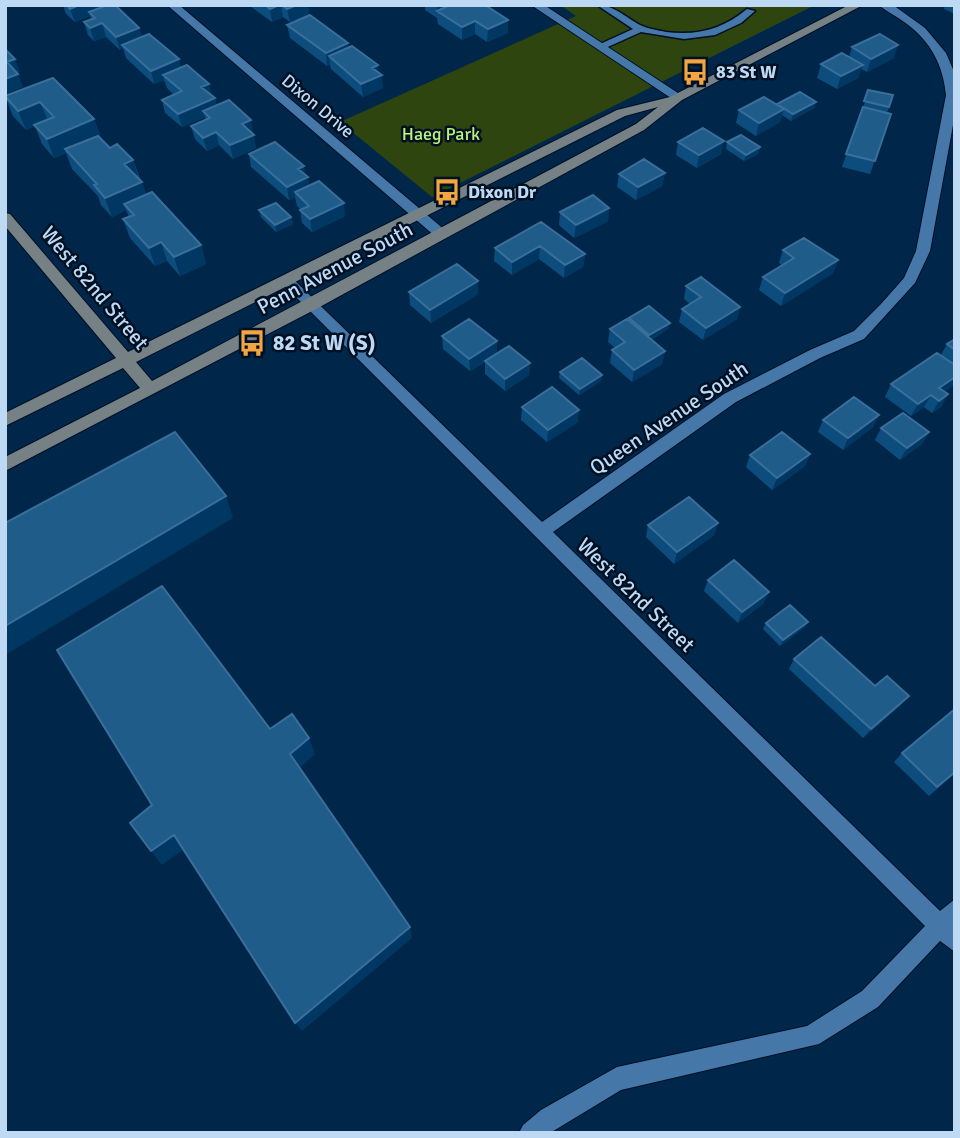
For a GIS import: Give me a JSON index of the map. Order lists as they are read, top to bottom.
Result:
{
  "streets": {
    "main road": ["Penn Avenue South", "West 82nd Street"],
    "street": ["Dixon Drive", "Queen Avenue South"]
  },
  "crossings": [
    ["Dixon Drive", "Penn Avenue South"],
    ["Penn Avenue South", "West 82nd Street"],
    ["West 82nd Street", "Queen Avenue South"]
  ],
  "parks": ["Haeg Park"],
  "places": {
    "bus stop": ["83 St W", "Dixon Dr", "82 St W (S)"]
  }
}
